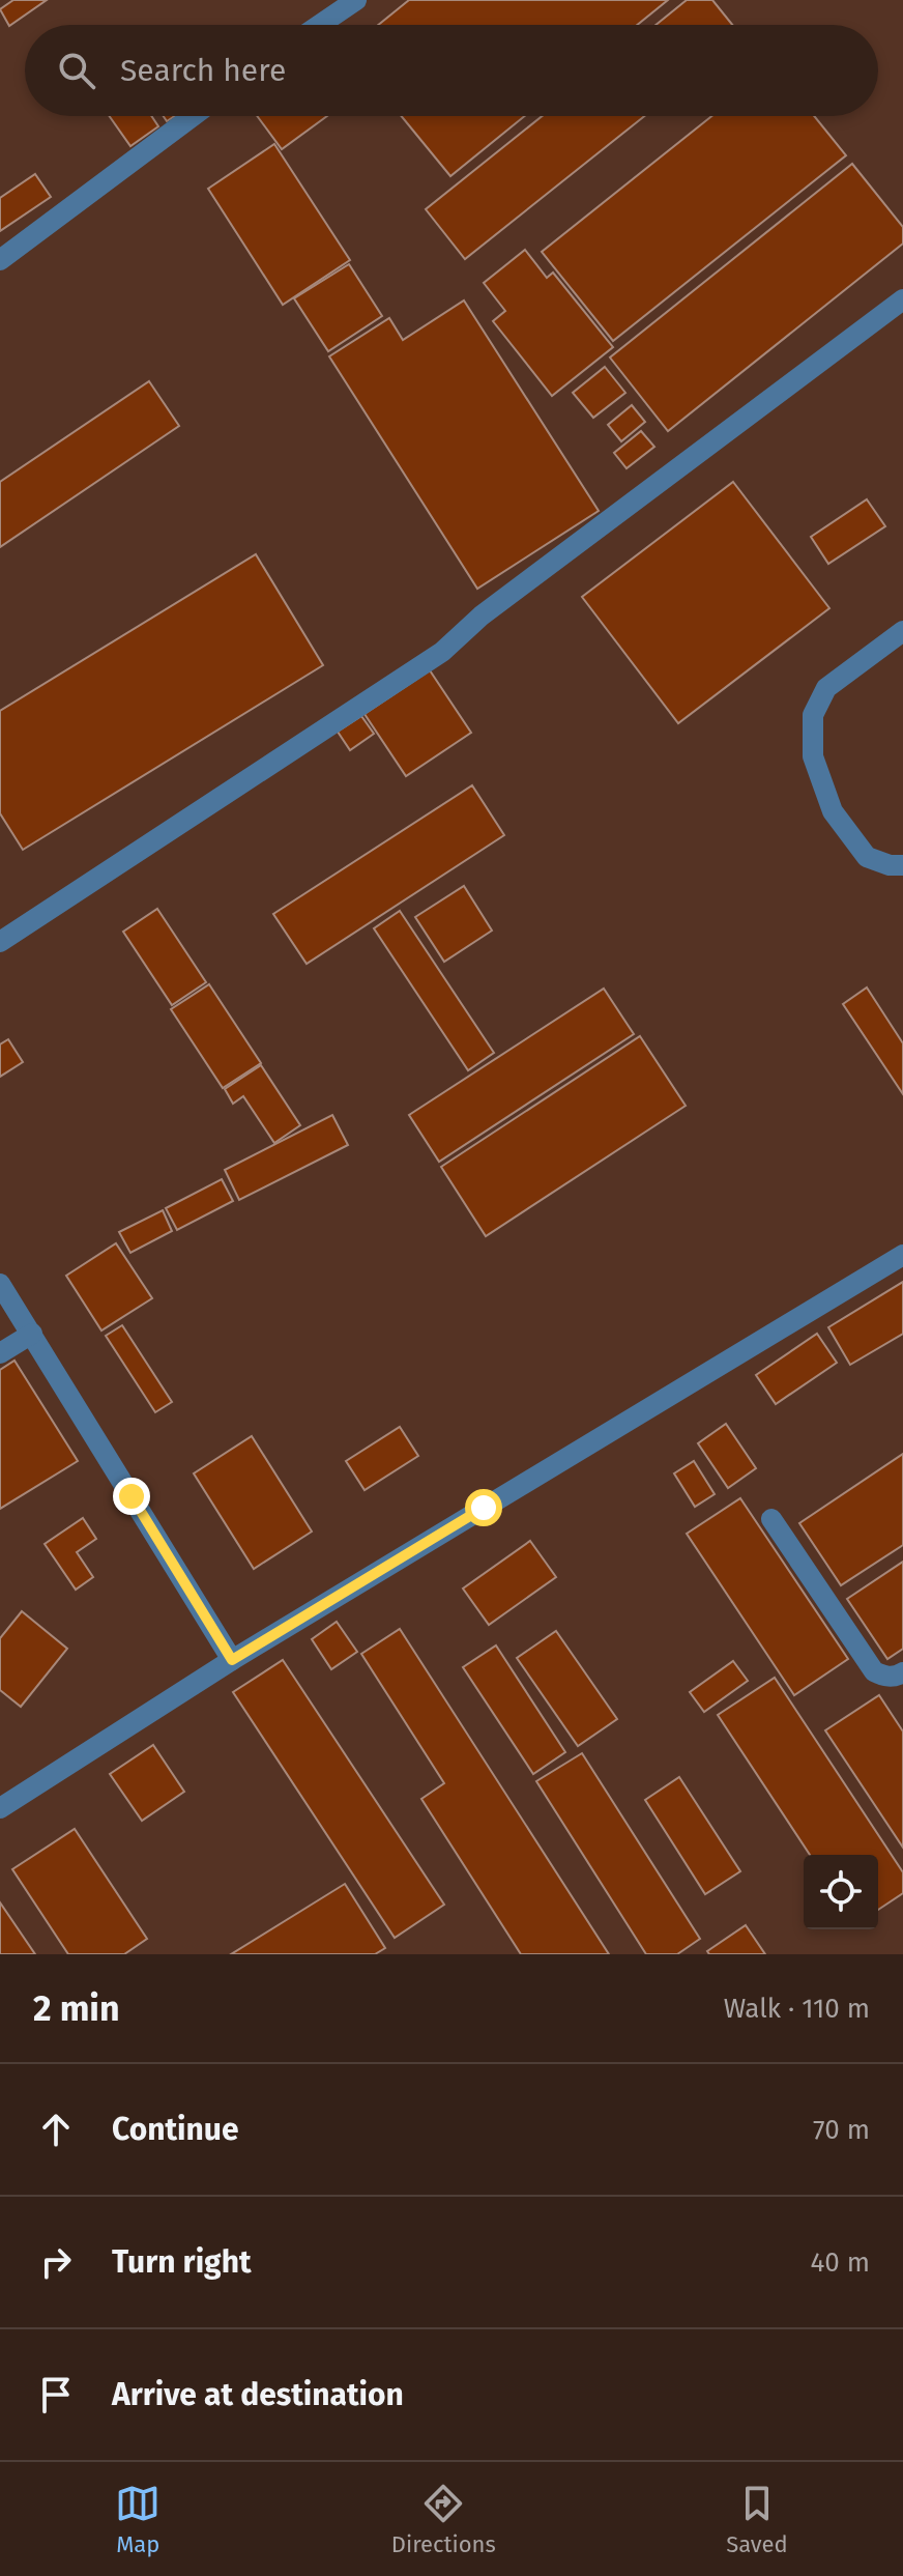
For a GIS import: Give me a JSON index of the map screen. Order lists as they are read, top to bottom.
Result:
{
  "page": {
    "search": "Search here",
    "heading": ["2 min", "Walk · 110 m"],
    "list": [
      ["Continue", "70 m"],
      ["Turn right", "40 m"],
      "Arrive at destination"
    ],
    "nav": ["Map", "Directions", "Saved"]
  }
}
